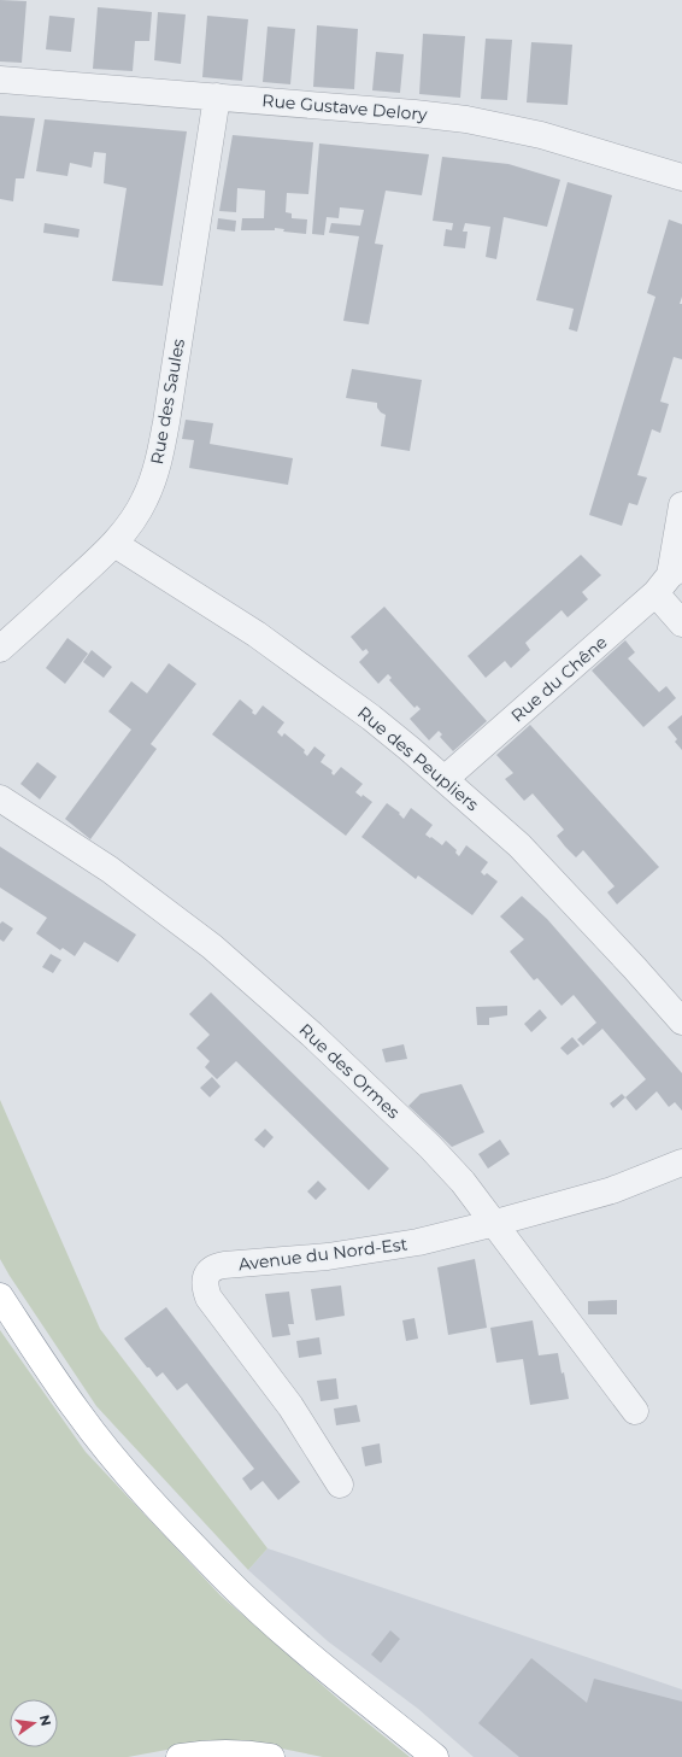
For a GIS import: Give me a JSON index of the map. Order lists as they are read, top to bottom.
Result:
{
  "streets": {
    "street": [
      "Rue Gustave Delory",
      "Rue des Saules",
      "Rue du Chêne",
      "Rue des Peupliers",
      "Rue des Ormes",
      "Avenue du Nord-Est"
    ]
  },
  "crossings": [
    ["Rue Gustave Delory", "Rue des Saules"],
    ["Rue des Saules", "Rue des Peupliers"],
    ["Rue du Chêne", "Rue des Peupliers"],
    ["Rue des Ormes", "Avenue du Nord-Est"]
  ],
  "north": "right"
}
